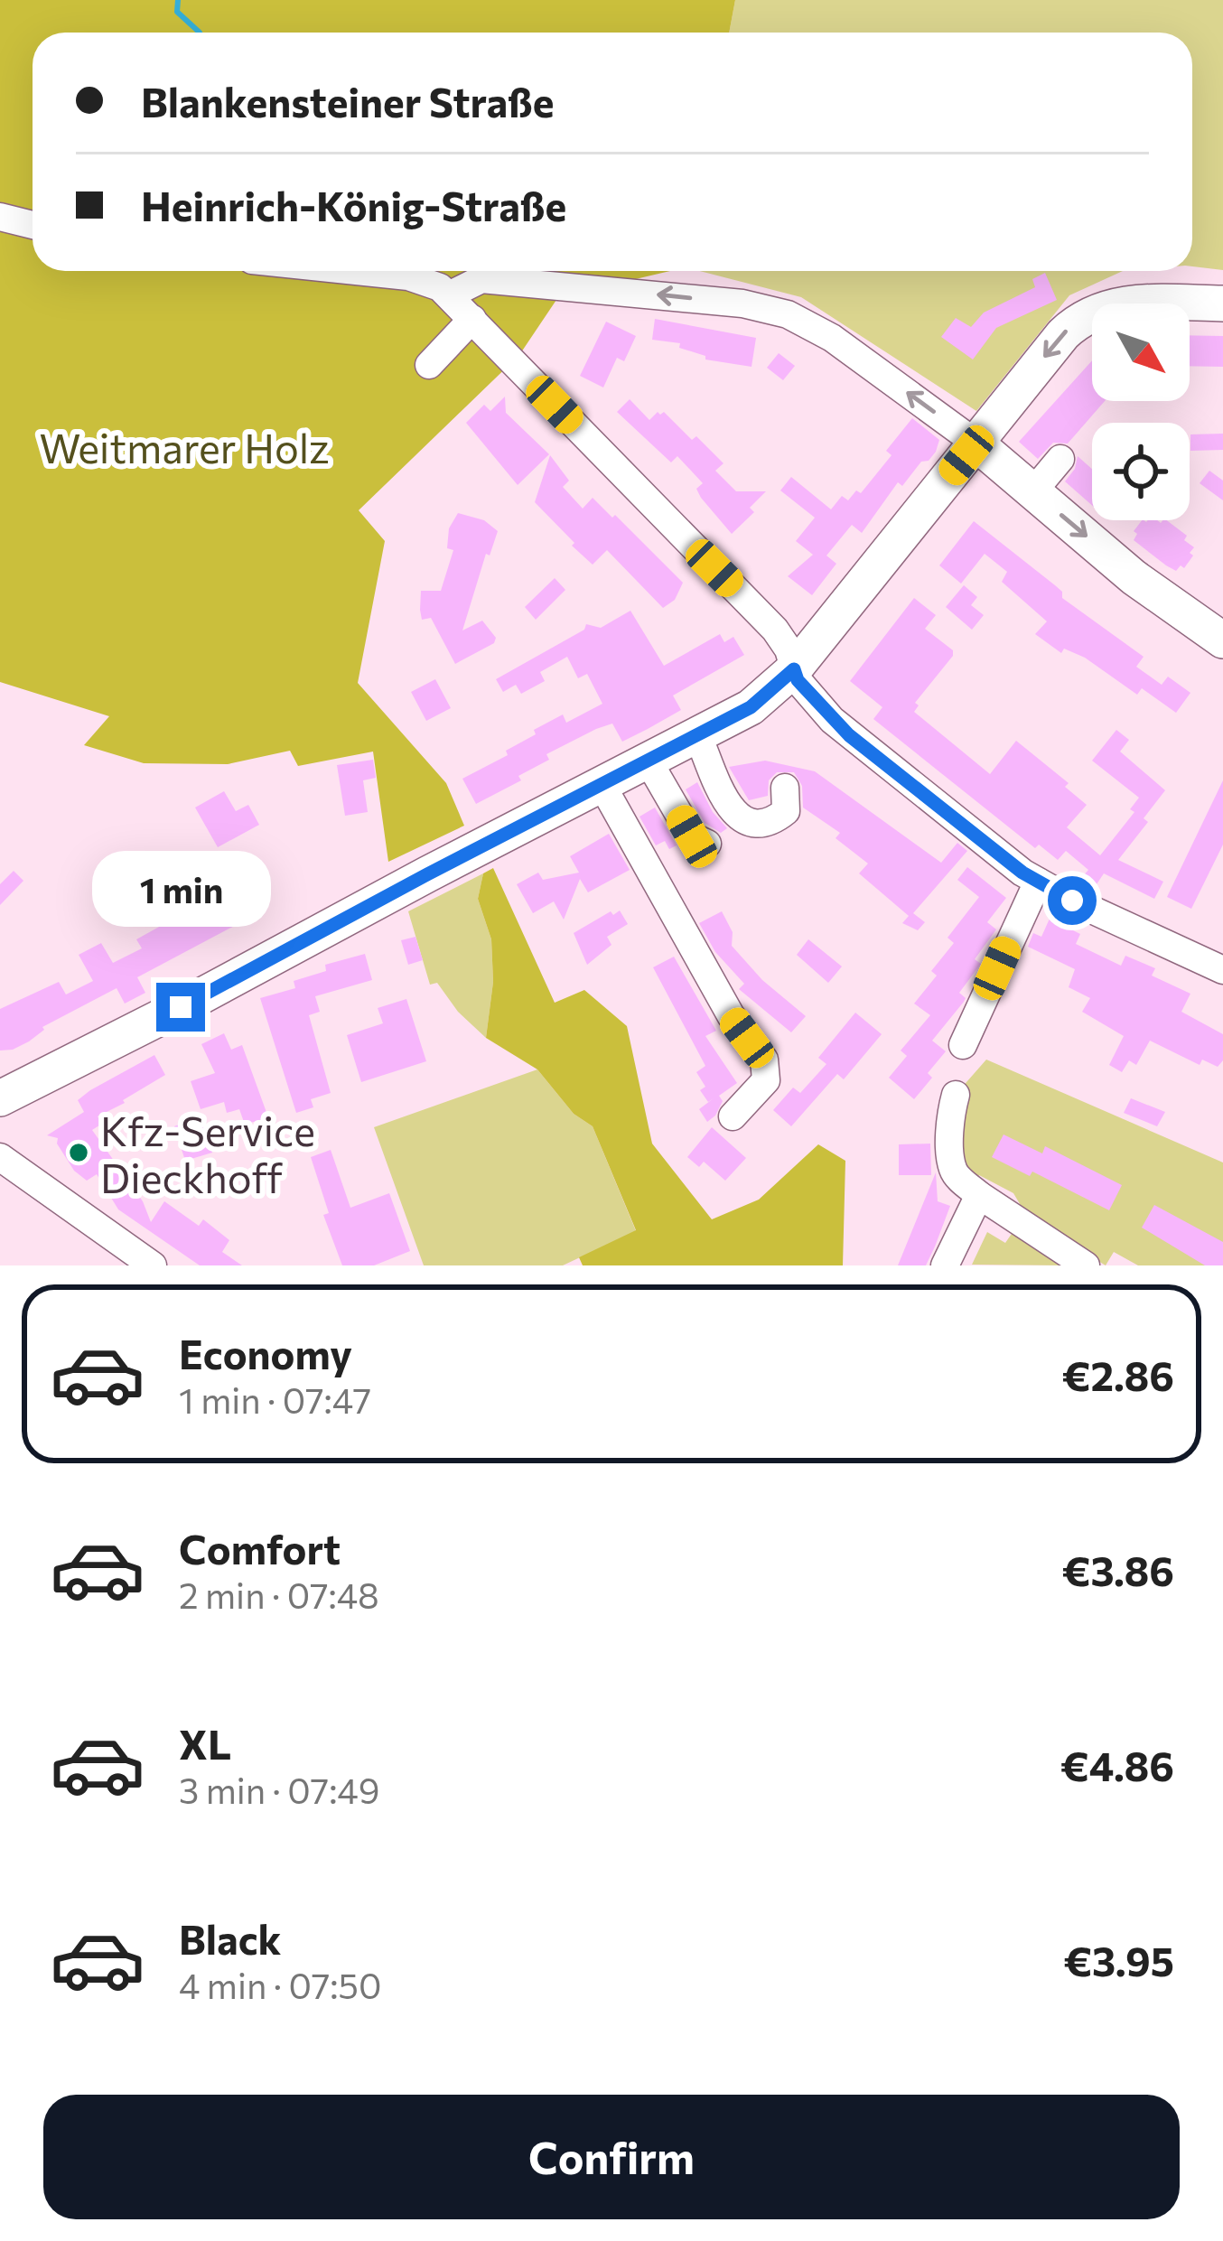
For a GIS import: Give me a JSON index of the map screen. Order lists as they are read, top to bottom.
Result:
{
  "parks": ["Weitmarer Holz"],
  "places": ["Kfz-Service Dieckhoff"],
  "north": "bottom right",
  "page": {
    "banner": ["Blankensteiner Straße", "Heinrich-König-Straße"],
    "bubble": "1 min",
    "list": [
      {
        "name": "Economy",
        "note": "1 min · 07:47",
        "value": "€2.86"
      },
      {
        "name": "Comfort",
        "note": "2 min · 07:48",
        "value": "€3.86"
      },
      {
        "name": "XL",
        "note": "3 min · 07:49",
        "value": "€4.86"
      },
      {
        "name": "Black",
        "note": "4 min · 07:50",
        "value": "€3.95"
      }
    ],
    "buttons": "Confirm"
  }
}
